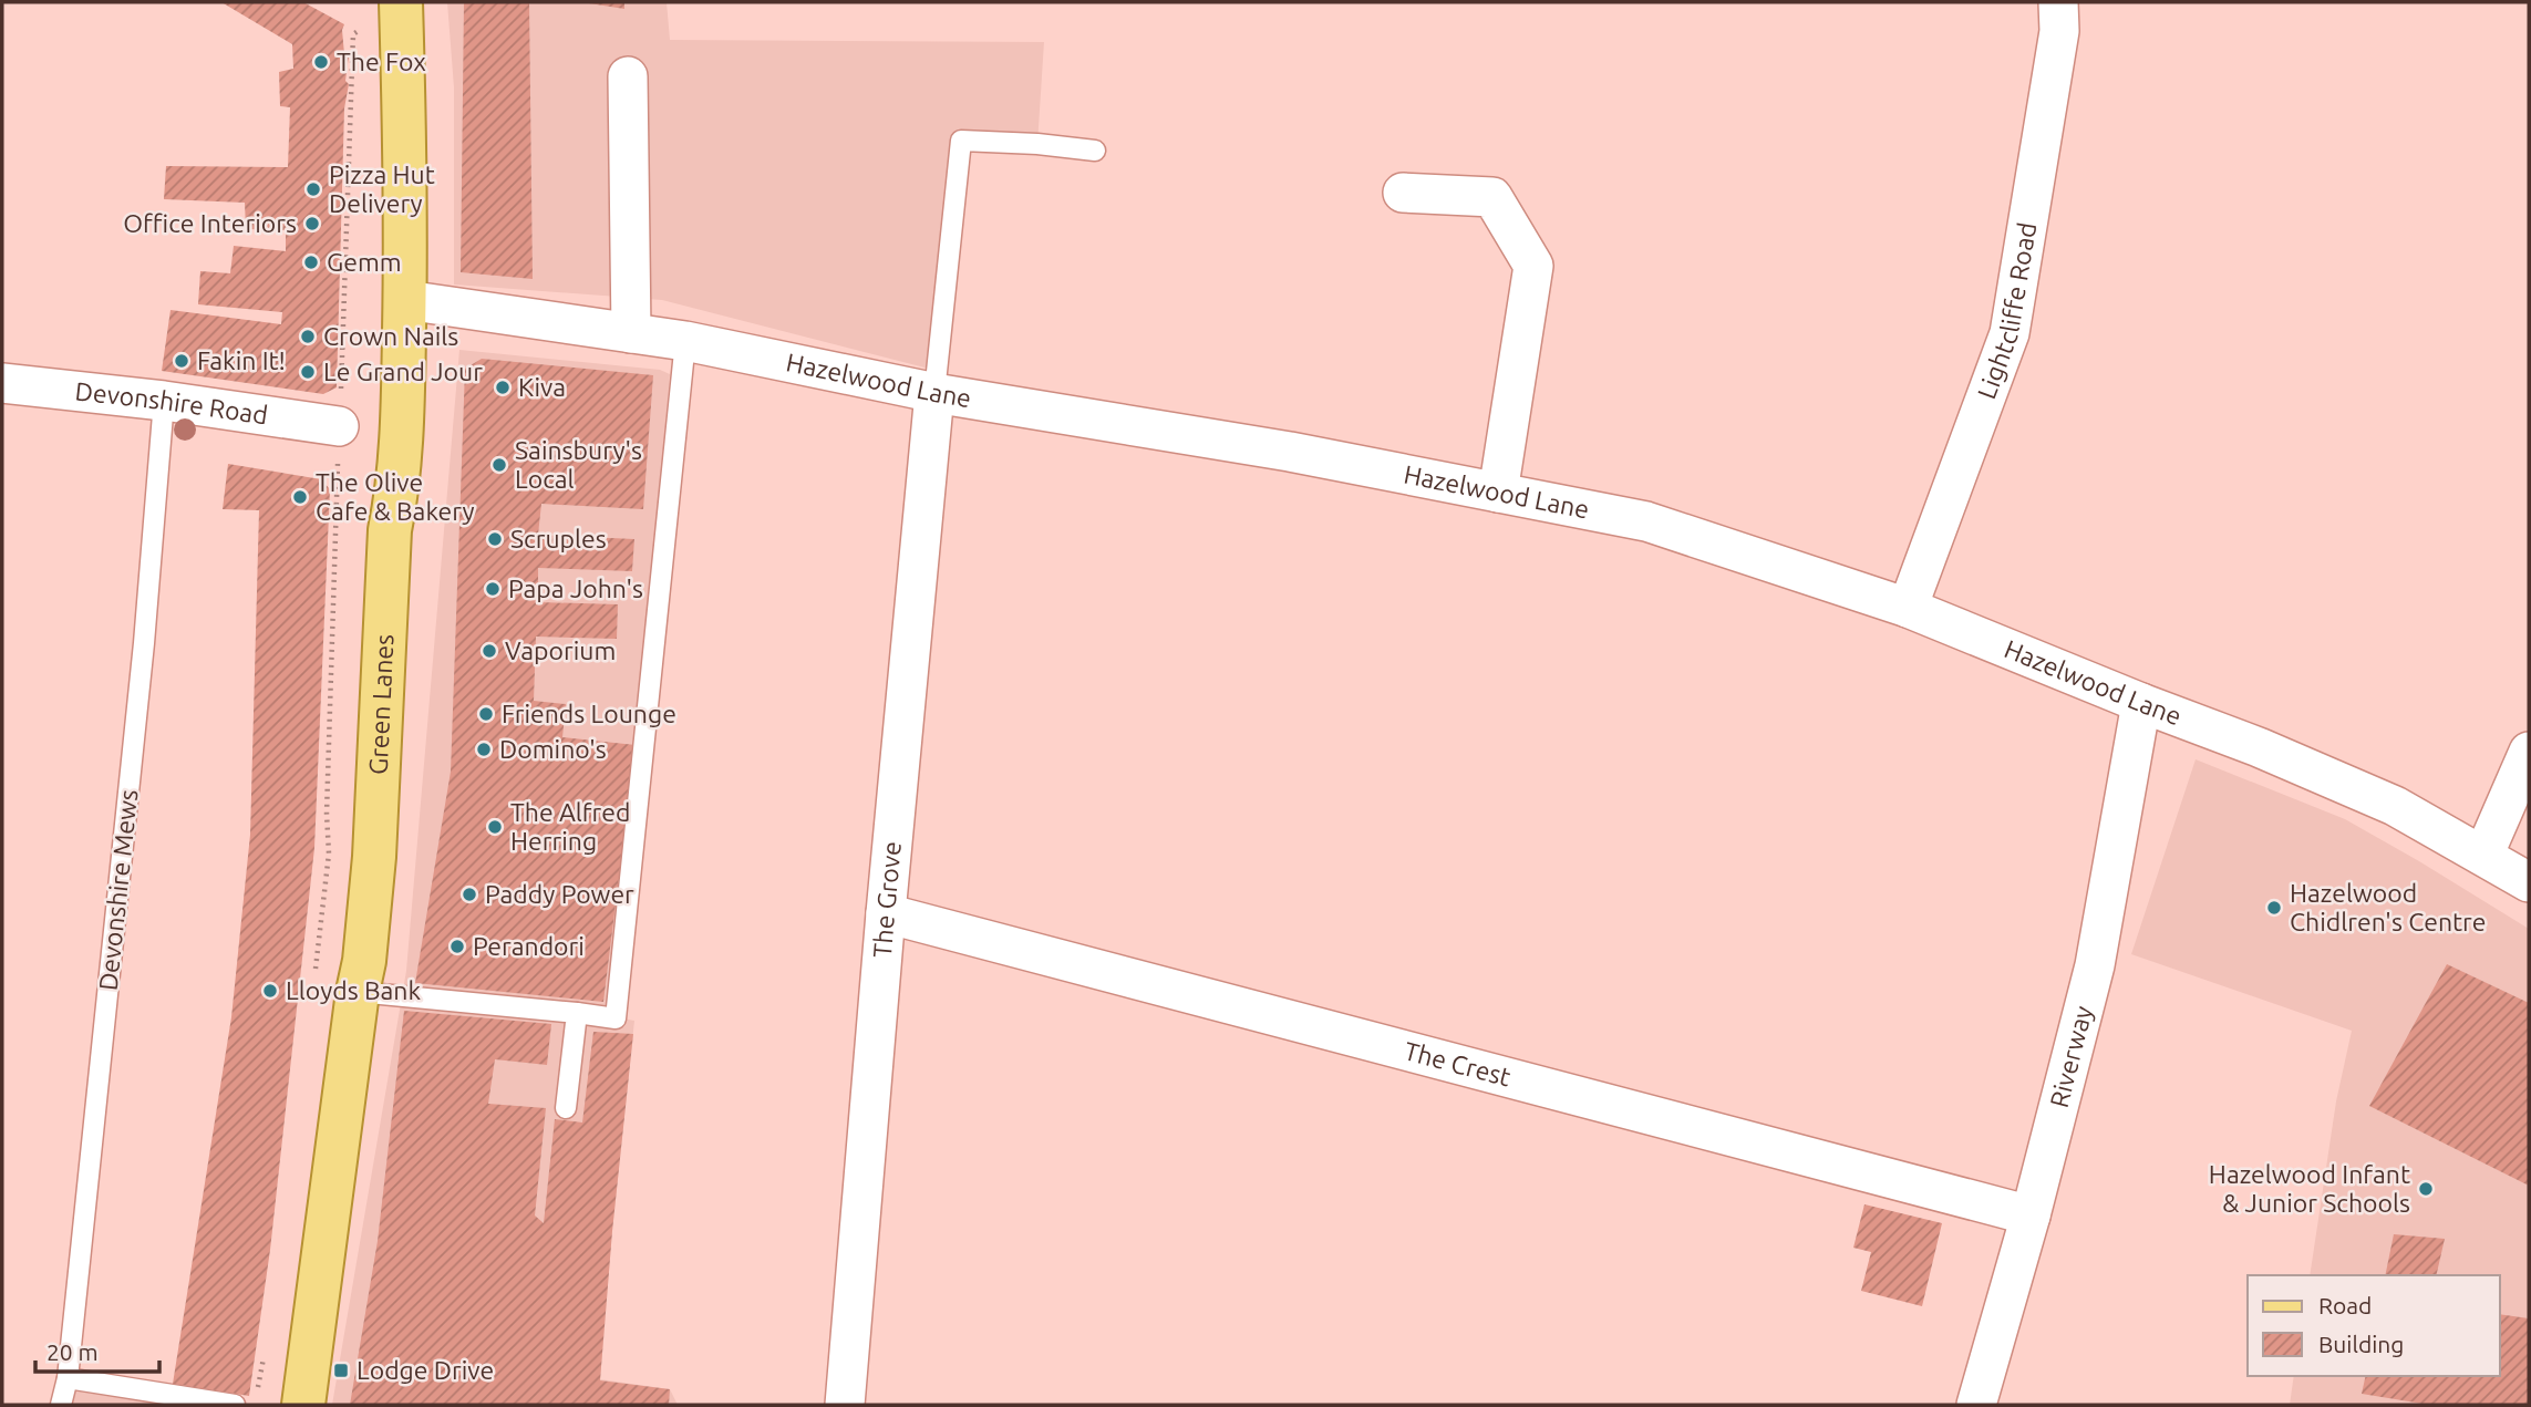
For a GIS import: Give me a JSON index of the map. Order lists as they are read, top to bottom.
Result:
{
  "streets": {
    "main road": ["Green Lanes"],
    "street": [
      "Lightcliffe Road",
      "Hazelwood Lane",
      "Devonshire Road",
      "The Grove",
      "Riverway",
      "The Crest"
    ],
    "lane": ["Devonshire Mews"]
  },
  "crossings": [
    ["Lightcliffe Road", "Hazelwood Lane"],
    ["Hazelwood Lane", "Green Lanes"],
    ["Hazelwood Lane", "The Grove"],
    ["Hazelwood Lane", "Riverway"],
    ["Devonshire Road", "Green Lanes"],
    ["Devonshire Road", "Devonshire Mews"],
    ["The Grove", "The Crest"],
    ["Riverway", "The Crest"]
  ],
  "places": {
    "other": [
      "The Fox",
      "Pizza Hut Delivery",
      "Office Interiors",
      "Gemm",
      "Crown Nails",
      "Fakin It!",
      "Le Grand Jour",
      "Kiva",
      "Sainsbury's Local",
      "The Olive Cafe & Bakery",
      "Scruples",
      "Papa John's",
      "Vaporium",
      "Friends Lounge",
      "Domino's",
      "The Alfred Herring",
      "Paddy Power",
      "Hazelwood Chidlren's Centre",
      "Perandori",
      "Lloyds Bank",
      "Hazelwood Infant & Junior Schools"
    ],
    "transit": ["Lodge Drive"]
  },
  "legend": ["Road", "Building"],
  "scale_bar": "20 m"
}
